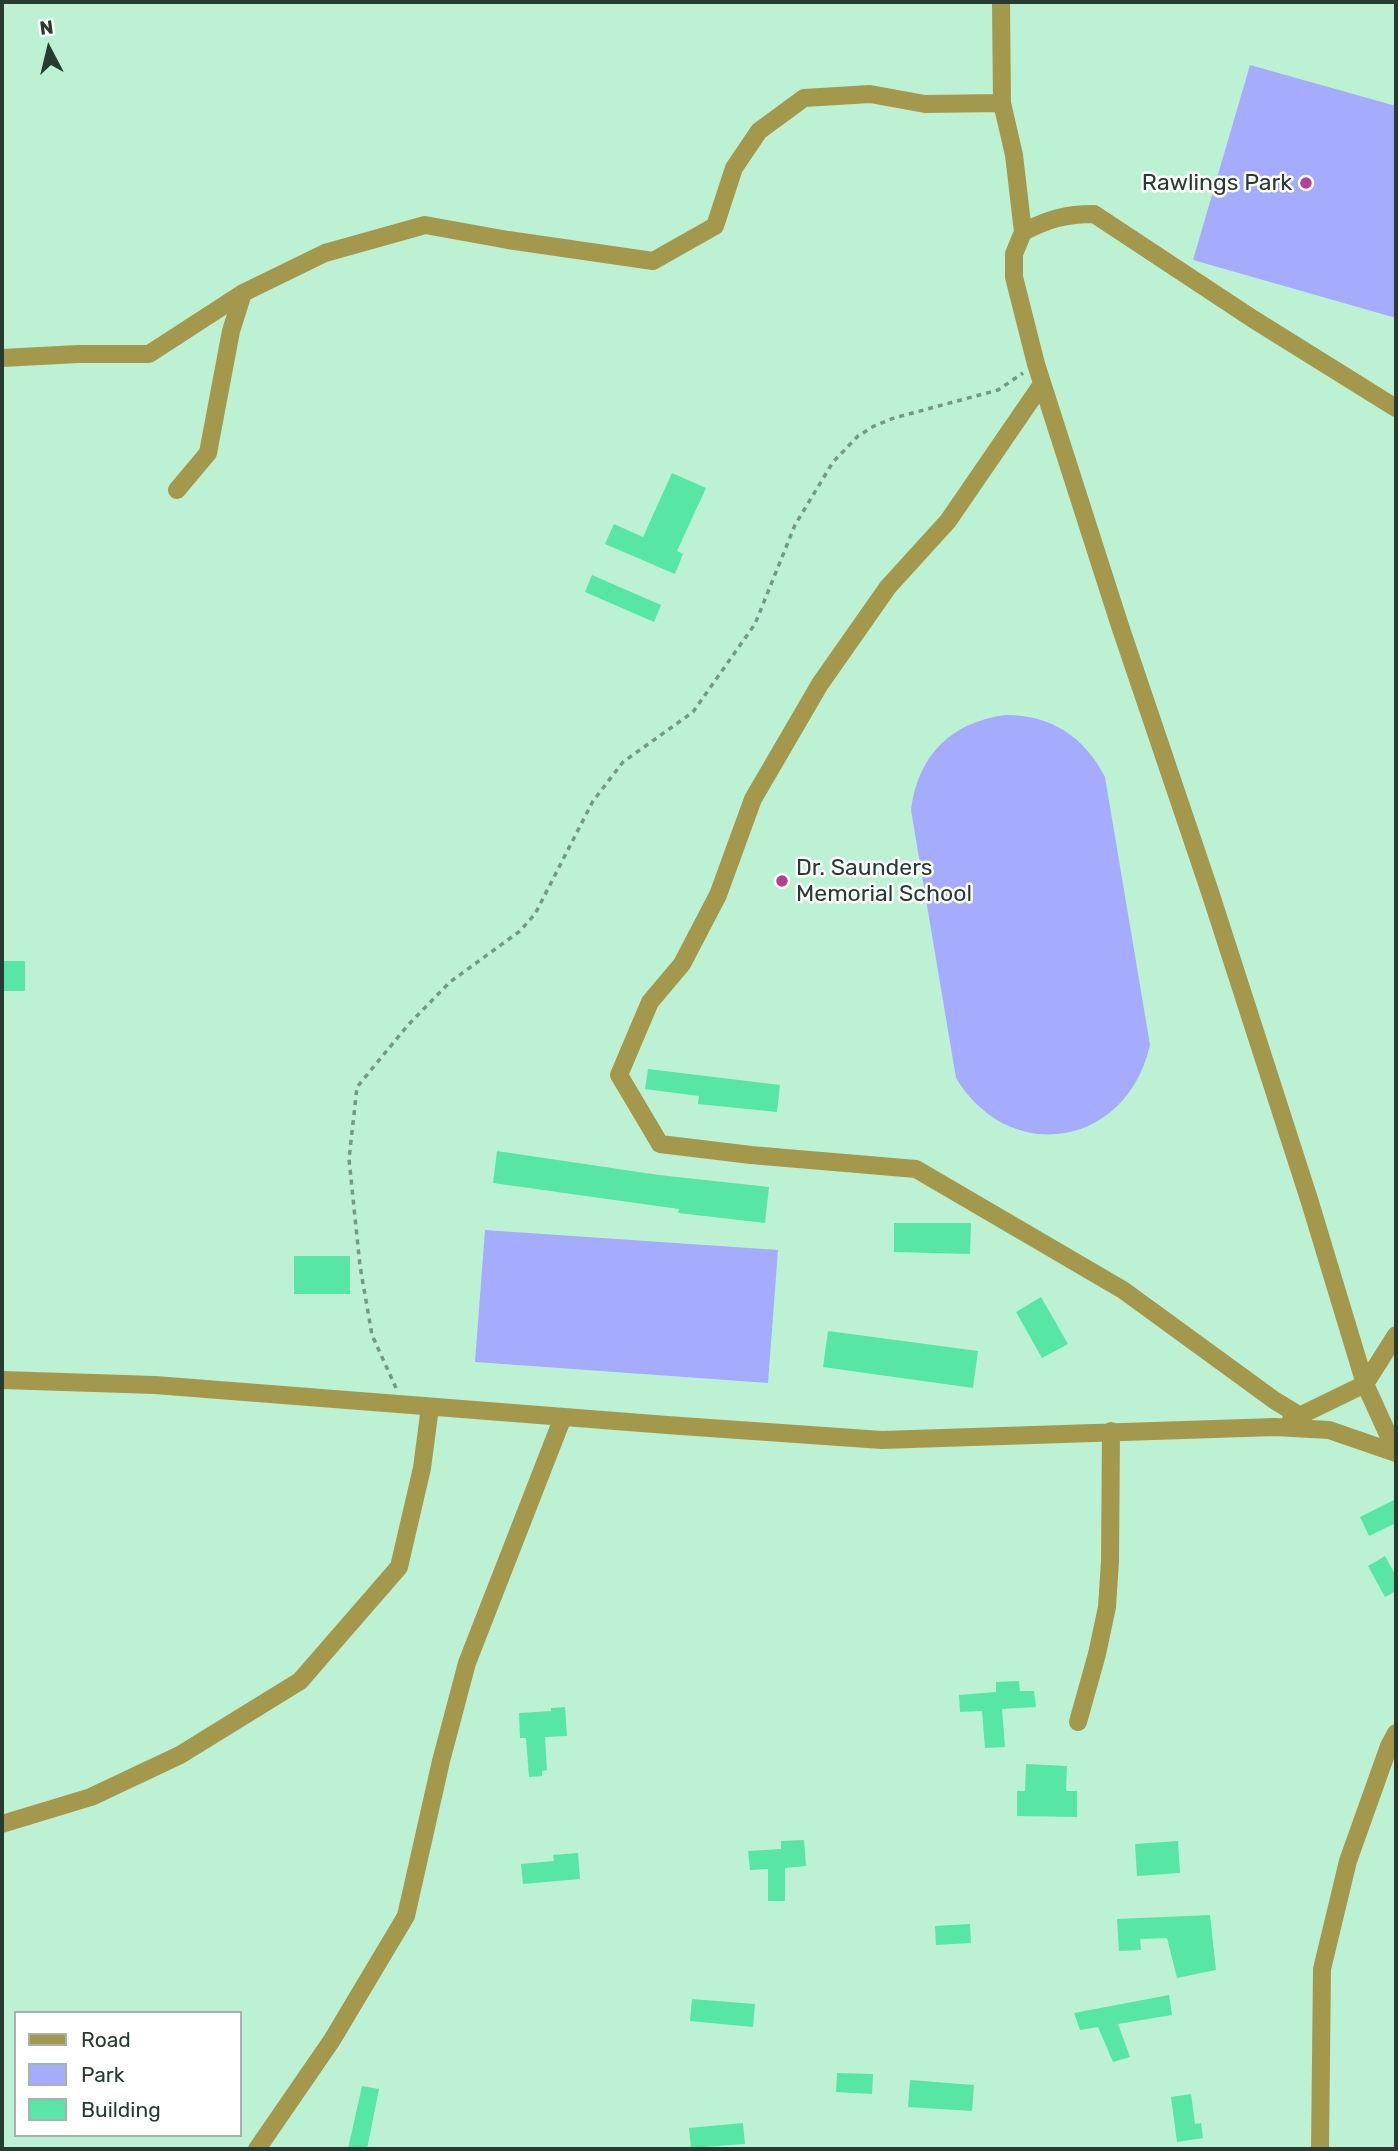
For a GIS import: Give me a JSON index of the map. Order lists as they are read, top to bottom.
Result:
{
  "places": ["Rawlings Park", "Dr. Saunders Memorial School"],
  "legend": ["Road", "Park", "Building"],
  "north": "top"
}
